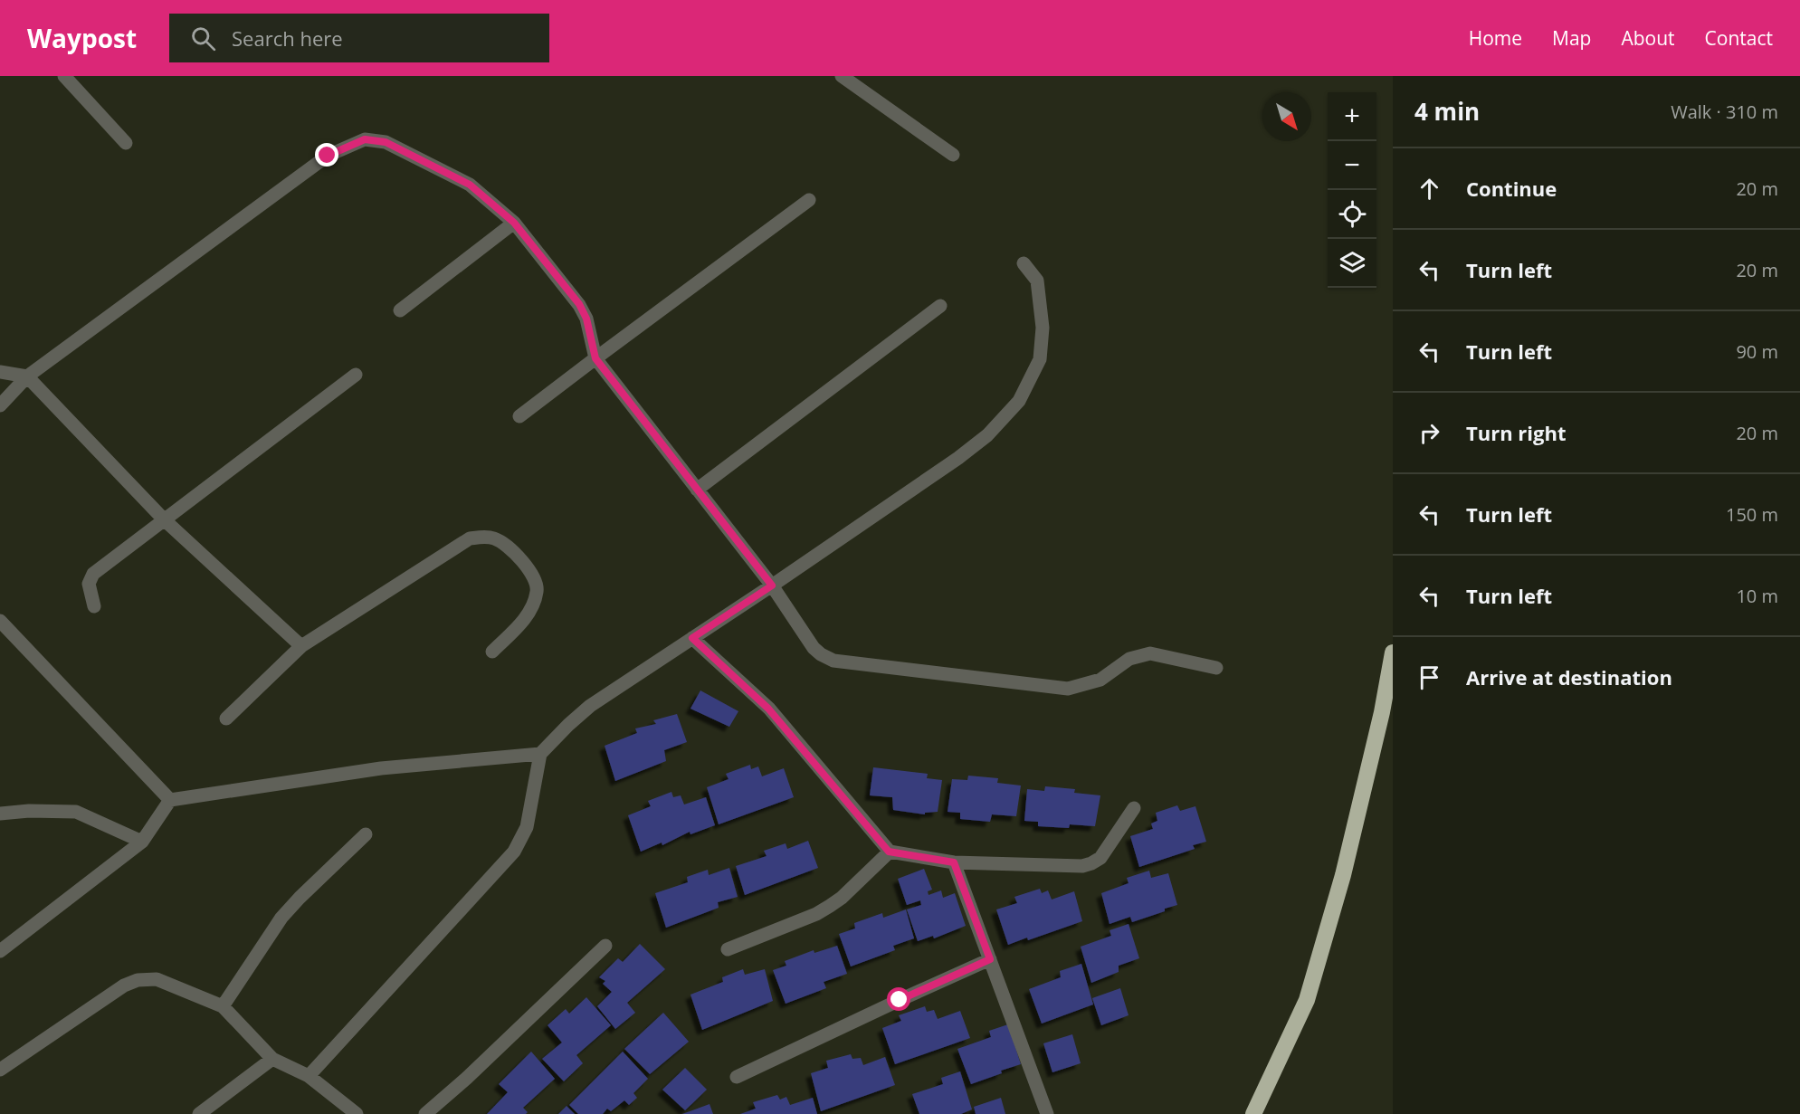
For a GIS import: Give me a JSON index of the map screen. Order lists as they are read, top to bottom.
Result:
{
  "north": "bottom right",
  "page": {
    "header": "Waypost",
    "search": "Search here",
    "nav": [
      "Home",
      "Map",
      "About",
      "Contact"
    ],
    "heading": ["4 min", "Walk · 310 m"],
    "map_buttons": ["+", "−"],
    "list": [
      ["Continue", "20 m"],
      ["Turn left", "20 m"],
      ["Turn left", "90 m"],
      ["Turn right", "20 m"],
      ["Turn left", "150 m"],
      ["Turn left", "10 m"],
      "Arrive at destination"
    ]
  }
}
